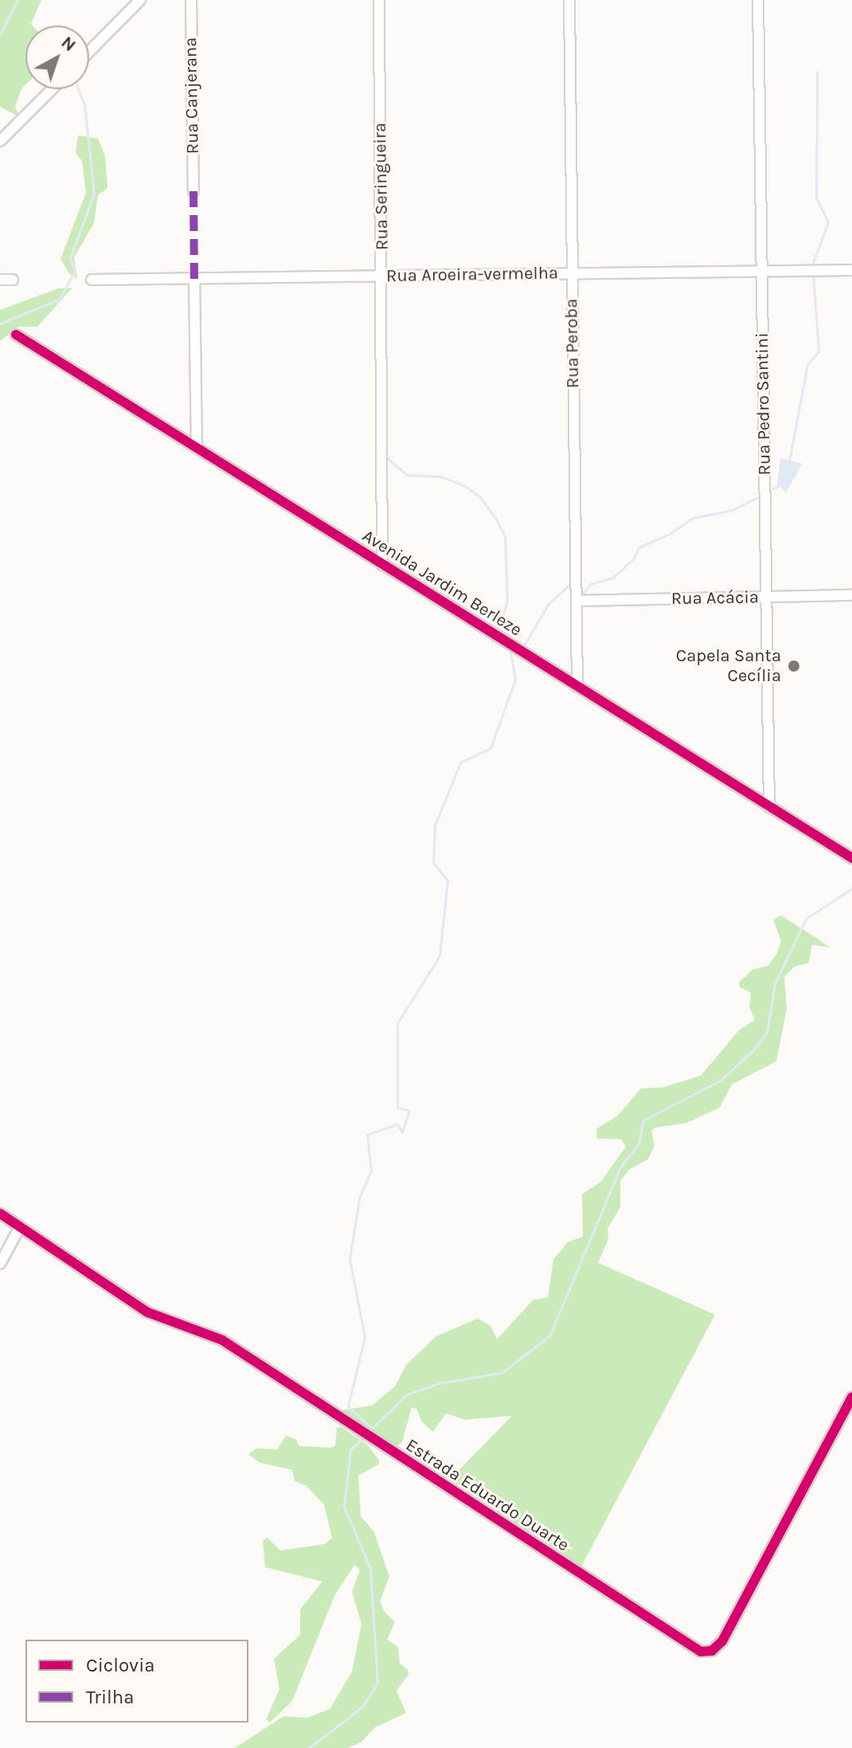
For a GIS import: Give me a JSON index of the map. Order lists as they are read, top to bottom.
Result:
{
  "streets": {
    "street": [
      "Rua Canjerana",
      "Rua Seringueira",
      "Rua Aroeira-vermelha",
      "Rua Peroba",
      "Rua Pedro Santini",
      "Avenida Jardim Berleze",
      "Rua Acácia",
      "Estrada Eduardo Duarte"
    ]
  },
  "crossings": [
    ["Rua Seringueira", "Rua Aroeira-vermelha"],
    ["Rua Seringueira", "Avenida Jardim Berleze"],
    ["Rua Aroeira-vermelha", "Rua Peroba"],
    ["Rua Aroeira-vermelha", "Rua Pedro Santini"],
    ["Rua Peroba", "Avenida Jardim Berleze"],
    ["Rua Peroba", "Rua Acácia"],
    ["Rua Pedro Santini", "Avenida Jardim Berleze"],
    ["Rua Pedro Santini", "Rua Acácia"]
  ],
  "places": ["Capela Santa Cecília"],
  "legend": ["Ciclovia", "Trilha"],
  "north": "top right"
}
